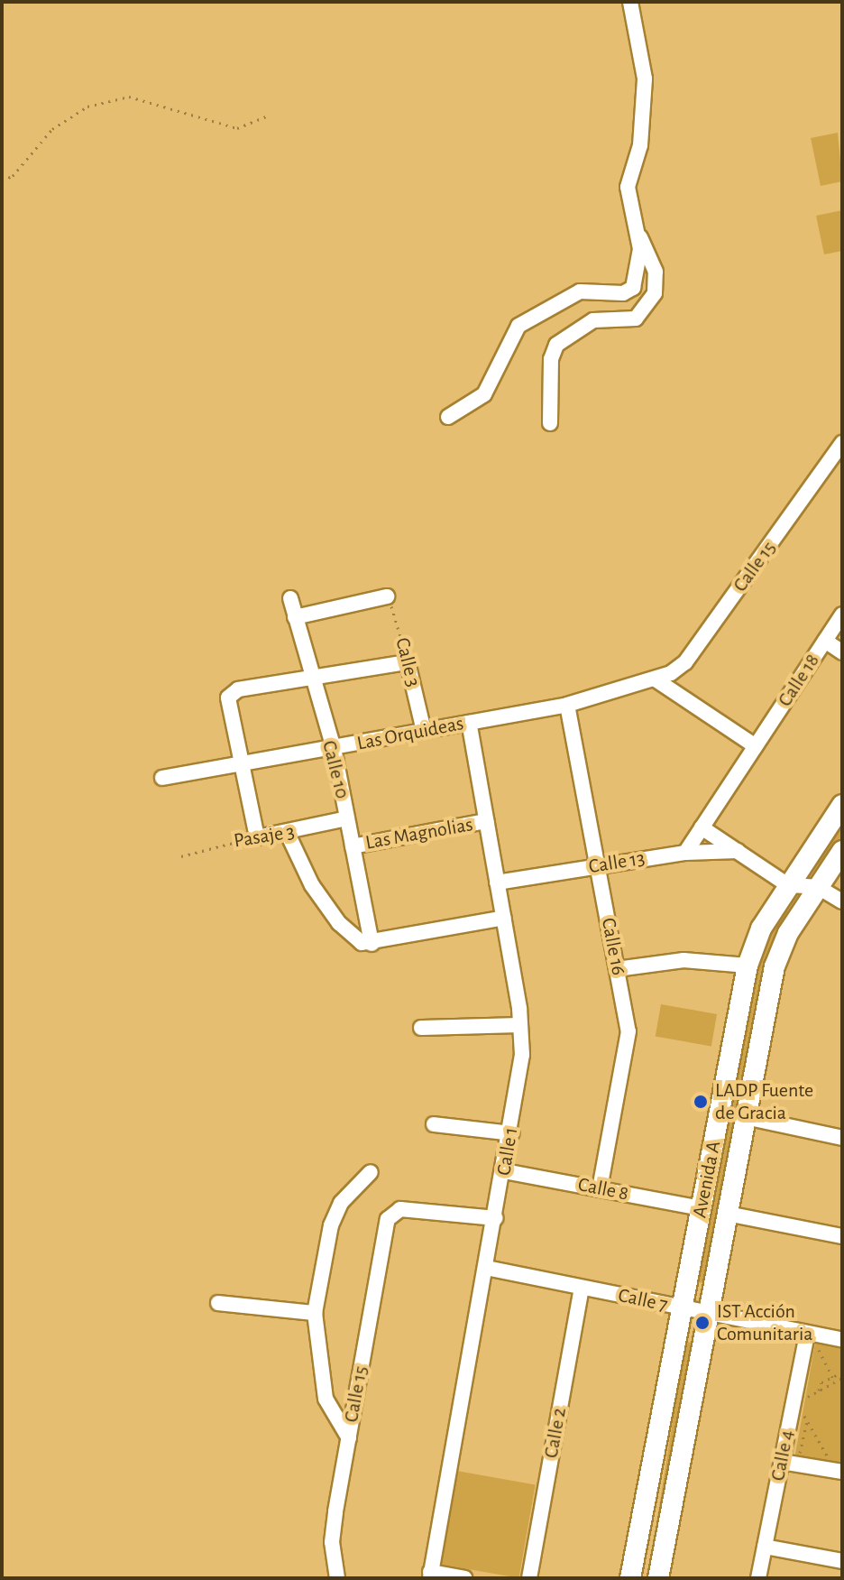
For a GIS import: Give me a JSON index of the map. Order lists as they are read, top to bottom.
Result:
{
  "streets": {
    "main road": ["Avenida A"],
    "street": [
      "Calle 15",
      "Calle 3",
      "Calle 18",
      "Las Orquideas",
      "Calle 10",
      "Las Magnolias",
      "Pasaje 3",
      "Calle 13",
      "Calle 16",
      "Calle 1",
      "Calle 8",
      "Calle 7",
      "Calle 2",
      "Calle 4"
    ]
  },
  "crossings": [
    ["Calle 15", "Las Orquideas"],
    ["Calle 15", "Calle 1"],
    ["Calle 3", "Las Orquideas"],
    ["Calle 18", "Calle 13"],
    ["Las Orquideas", "Calle 10"],
    ["Las Orquideas", "Calle 16"],
    ["Las Orquideas", "Calle 1"],
    ["Calle 10", "Las Magnolias"],
    ["Calle 10", "Pasaje 3"],
    ["Las Magnolias", "Calle 1"],
    ["Calle 13", "Calle 16"],
    ["Calle 13", "Calle 1"],
    ["Calle 16", "Calle 8"],
    ["Calle 1", "Calle 8"],
    ["Calle 1", "Calle 7"],
    ["Avenida A", "Calle 8"],
    ["Avenida A", "Calle 7"],
    ["Calle 7", "Calle 2"],
    ["Calle 7", "Calle 4"]
  ],
  "places": ["LADP Fuente de Gracia", "IST Acción Comunitaria"]
}
